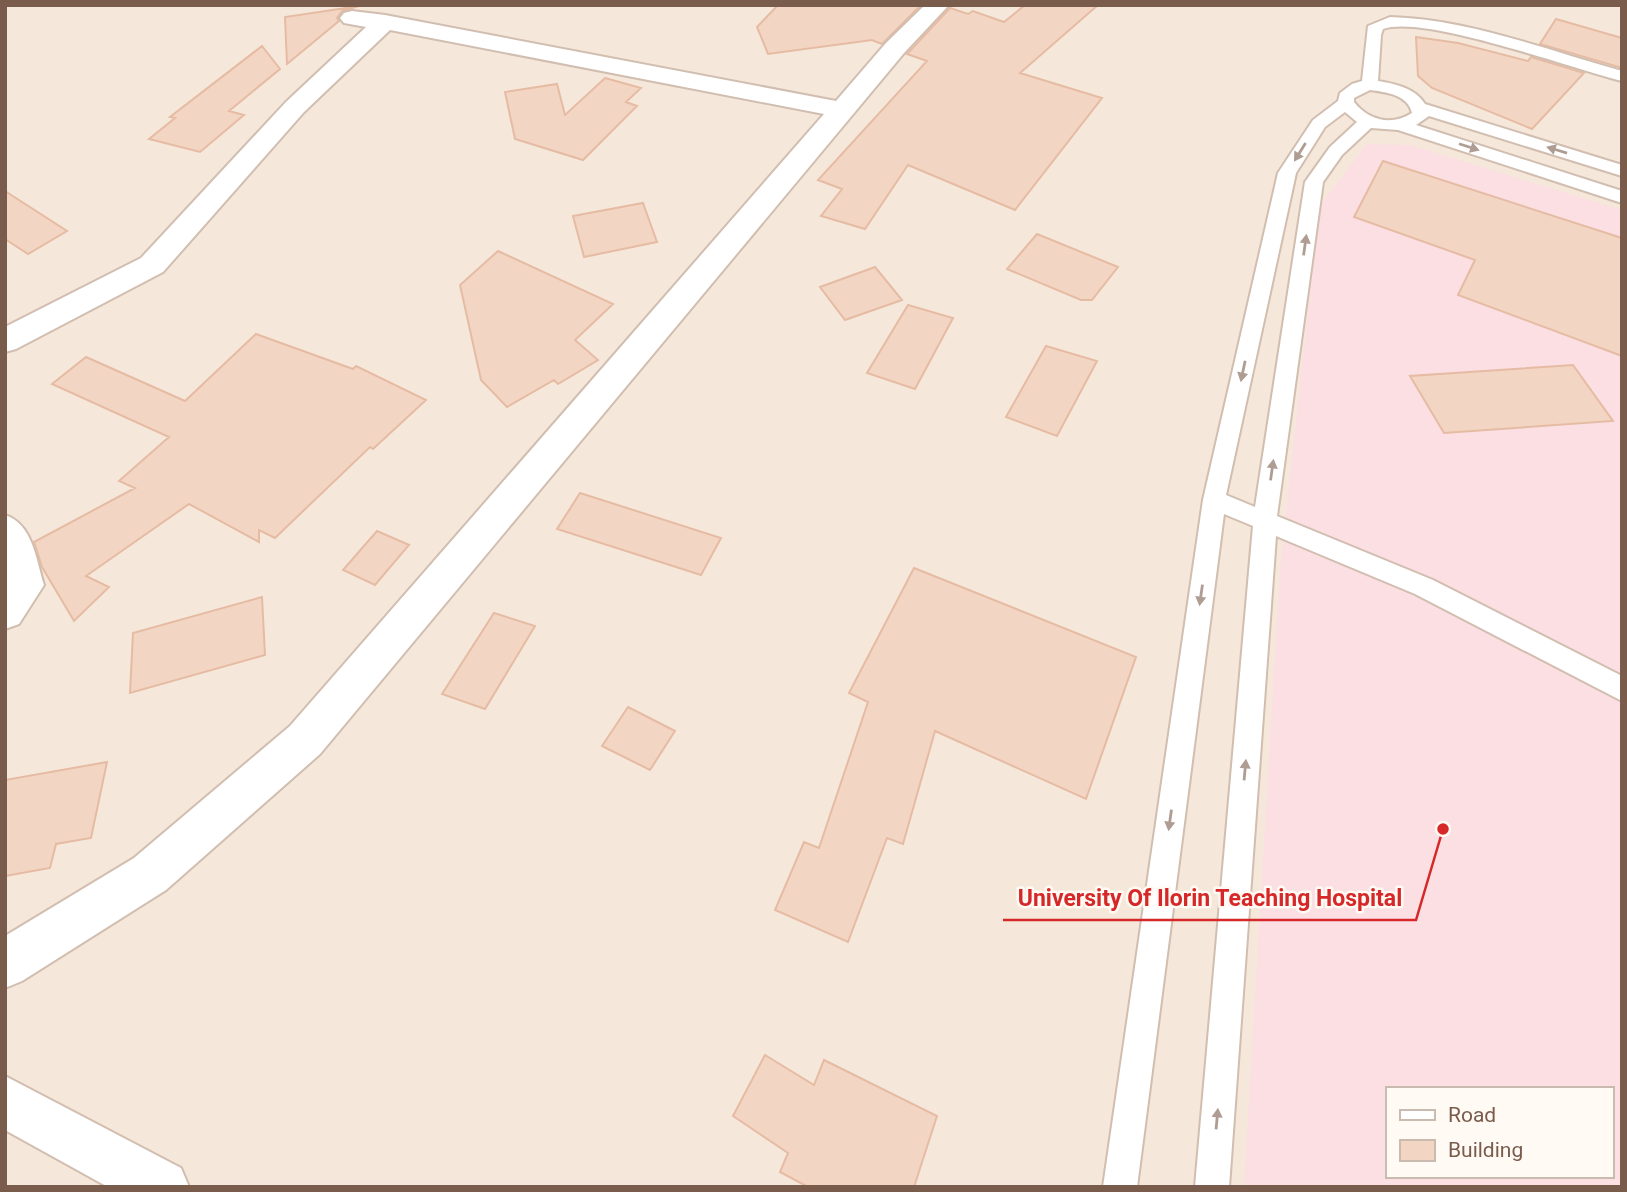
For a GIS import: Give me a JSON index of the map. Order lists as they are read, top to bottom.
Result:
{
  "places": ["University Of Ilorin Teaching Hospital"],
  "legend": ["Road", "Building"]
}
